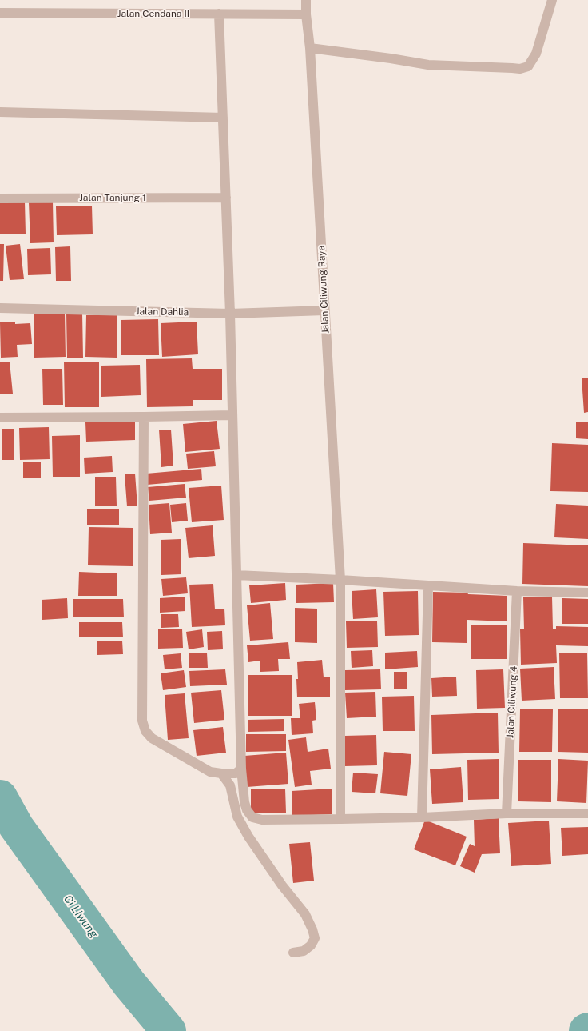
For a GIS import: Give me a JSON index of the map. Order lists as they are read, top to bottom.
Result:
{
  "streets": {
    "street": [
      "Jalan Cendana II",
      "Jalan Tanjung 1",
      "Jalan Ciliwung Raya",
      "Jalan Dahlia",
      "Jalan Ciliwung 4"
    ]
  },
  "crossings": [
    ["Jalan Cendana II", "Jalan Ciliwung Raya"],
    ["Jalan Ciliwung Raya", "Jalan Dahlia"]
  ],
  "water": ["Ci Liwung"]
}
